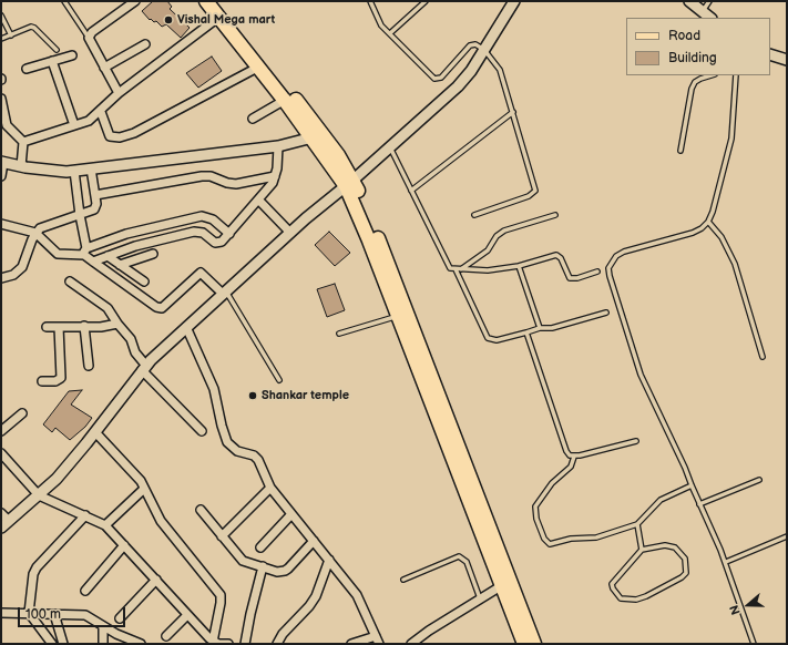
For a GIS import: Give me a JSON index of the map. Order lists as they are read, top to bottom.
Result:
{
  "places": ["Vishal Mega mart", "Shankar temple"],
  "legend": ["Road", "Building"],
  "scale_bar": "100 m",
  "north": "left"
}
